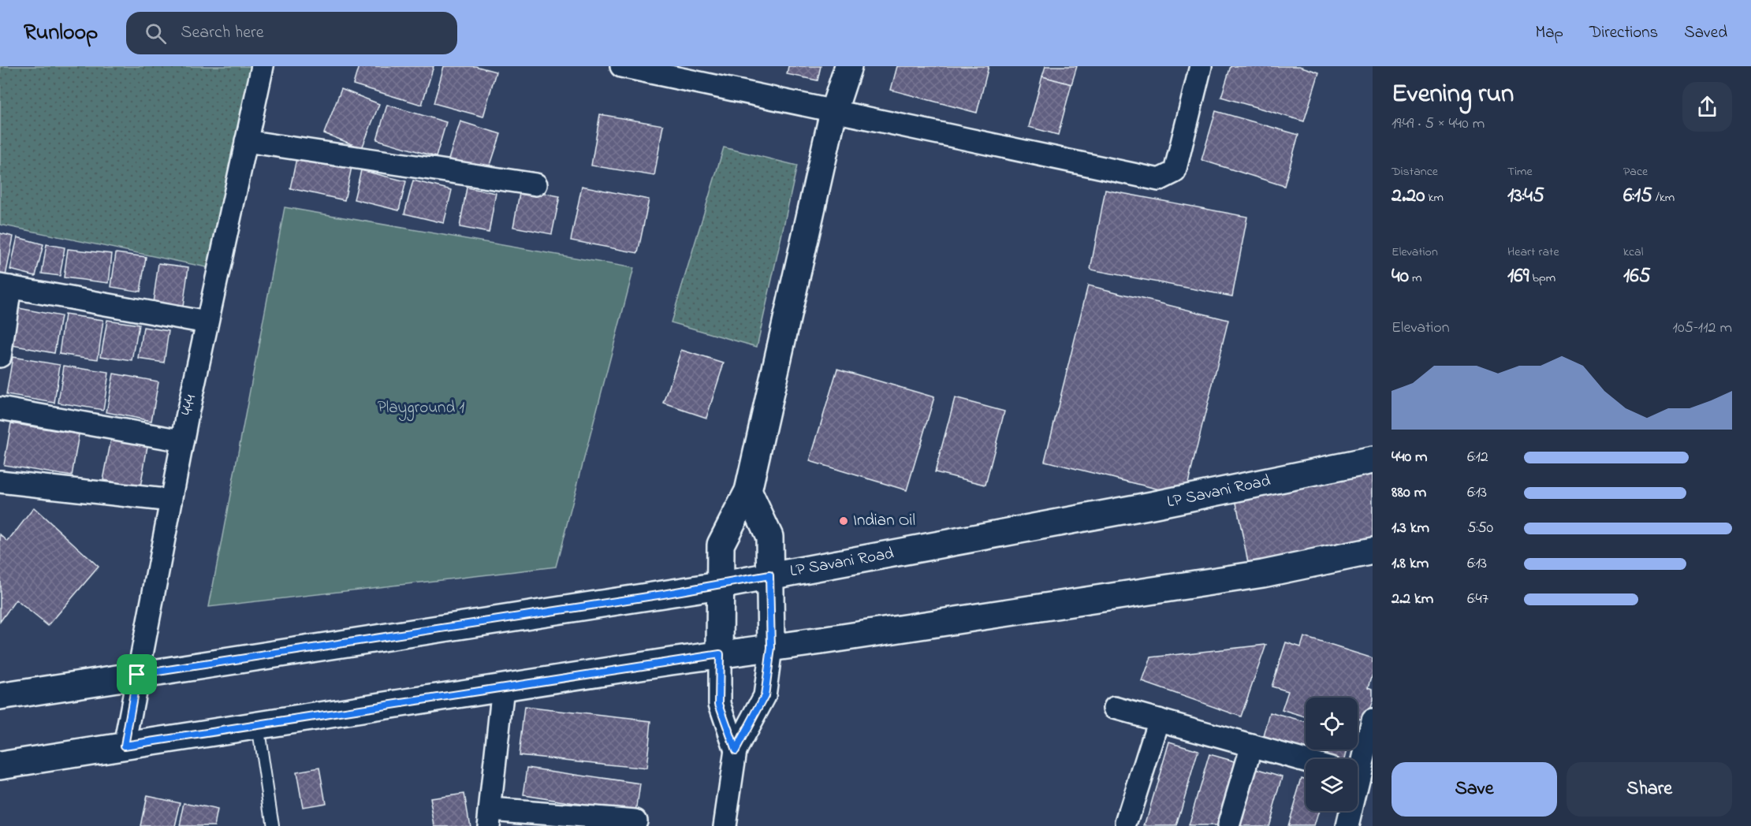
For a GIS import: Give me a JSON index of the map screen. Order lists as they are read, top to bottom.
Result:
{
  "streets": {
    "main road": ["LP Savani Road"],
    "street": ["444"]
  },
  "crossings": [
    ["444", "LP Savani Road"]
  ],
  "parks": ["Playground 1"],
  "places": ["Indian Oil"],
  "page": {
    "header": "Runloop",
    "search": "Search here",
    "nav": ["Map", "Directions", "Saved"],
    "heading": ["Evening run", "19:49 · 5 × 440 m"],
    "stats": [
      ["Distance", "2.20 km"],
      ["Time", "13:45"],
      ["Pace", "6:15 /km"],
      ["Elevation", "40 m"],
      ["Heart rate", "169 bpm"],
      ["kcal", "165"]
    ],
    "chart": ["Elevation", "105–112 m"],
    "list": [
      {
        "name": "440 m",
        "note": "6:12"
      },
      {
        "name": "880 m",
        "note": "6:13"
      },
      {
        "name": "1.3 km",
        "note": "5:50"
      },
      {
        "name": "1.8 km",
        "note": "6:13"
      },
      {
        "name": "2.2 km",
        "note": "6:47"
      }
    ],
    "buttons": ["Save", "Share"]
  }
}
